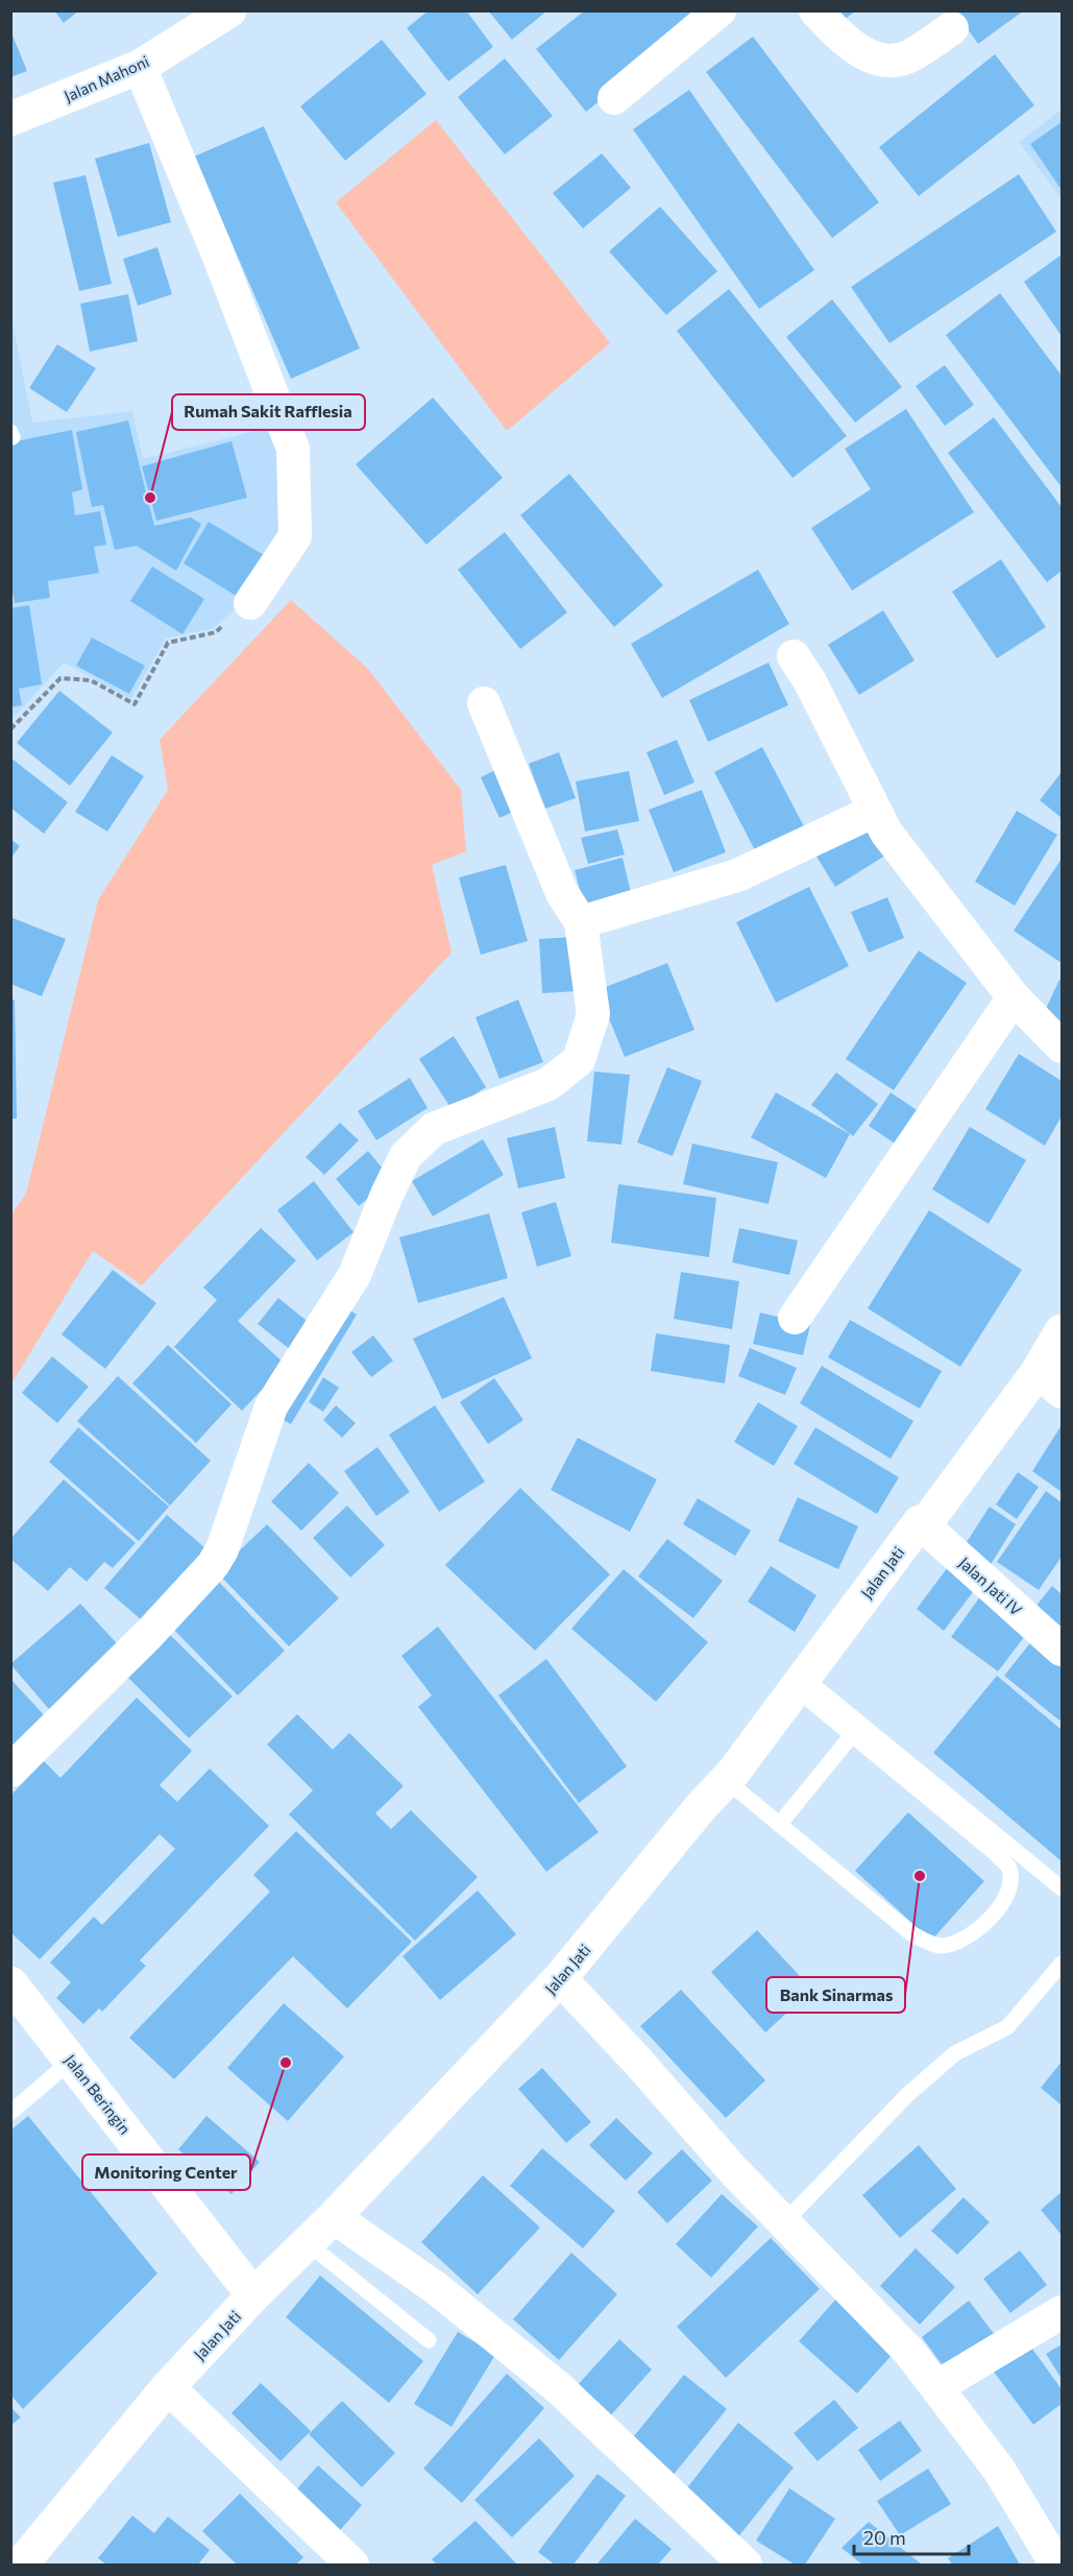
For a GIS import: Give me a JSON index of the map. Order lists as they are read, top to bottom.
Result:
{
  "streets": {
    "street": [
      "Jalan Mahoni",
      "Jalan Jati",
      "Jalan Jati IV",
      "Jalan Beringin"
    ]
  },
  "crossings": [
    ["Jalan Jati", "Jalan Jati IV"],
    ["Jalan Jati", "Jalan Beringin"]
  ],
  "places": ["Rumah Sakit Rafflesia", "Bank Sinarmas", "Monitoring Center"],
  "scale_bar": "20 m"
}
